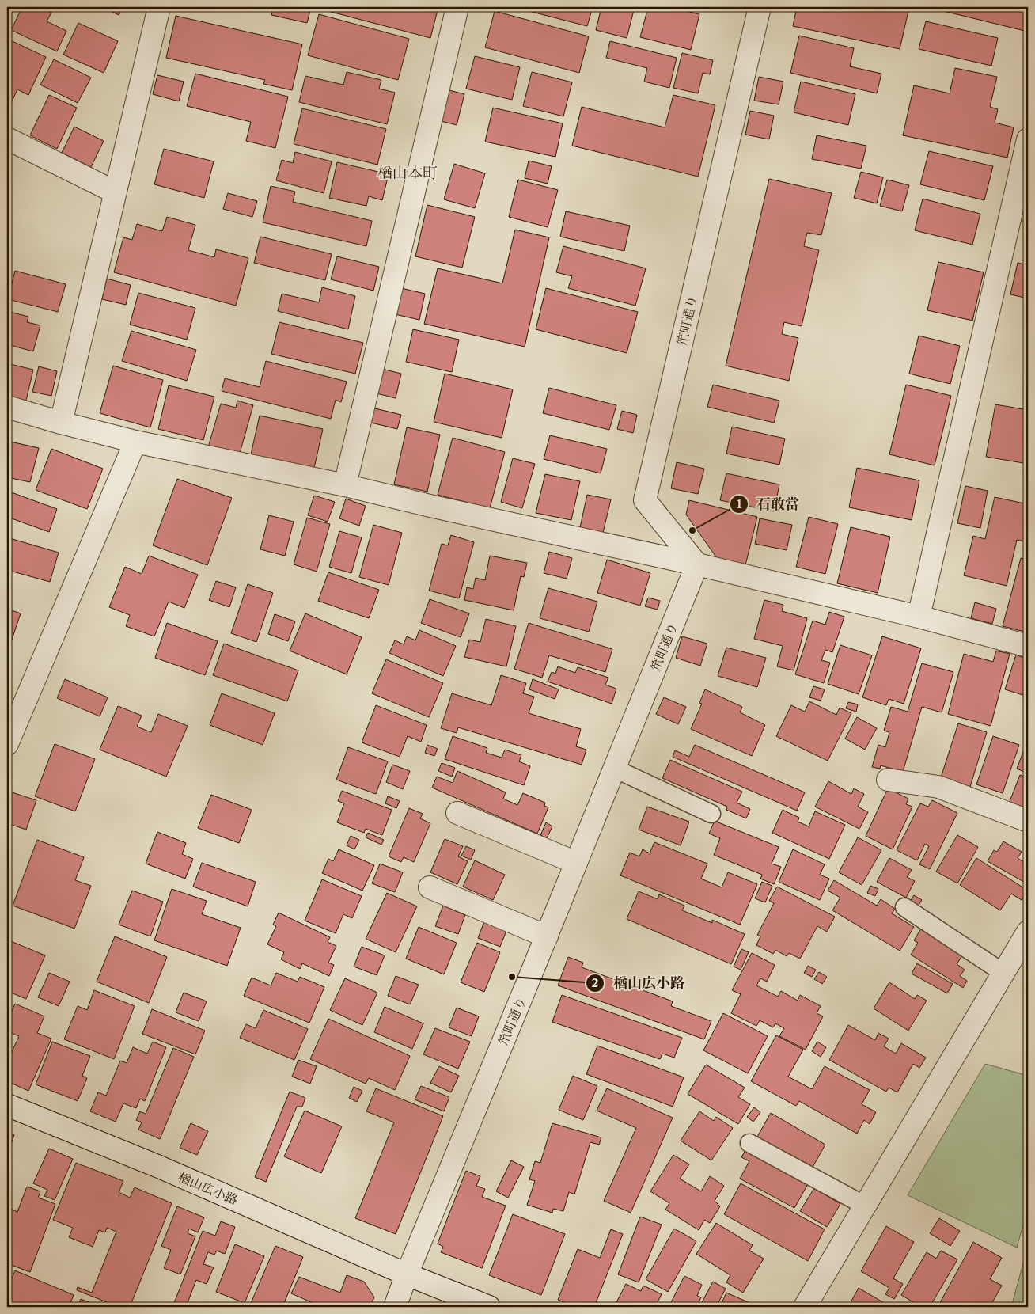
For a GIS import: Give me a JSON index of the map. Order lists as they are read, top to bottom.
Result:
{
  "streets": {
    "street": ["笊町通り", "楢山広小路"]
  },
  "crossings": [
    ["笊町通り", "楢山広小路"]
  ],
  "districts": ["楢山本町"],
  "places": ["石敢當", "楢山広小路"]
}
